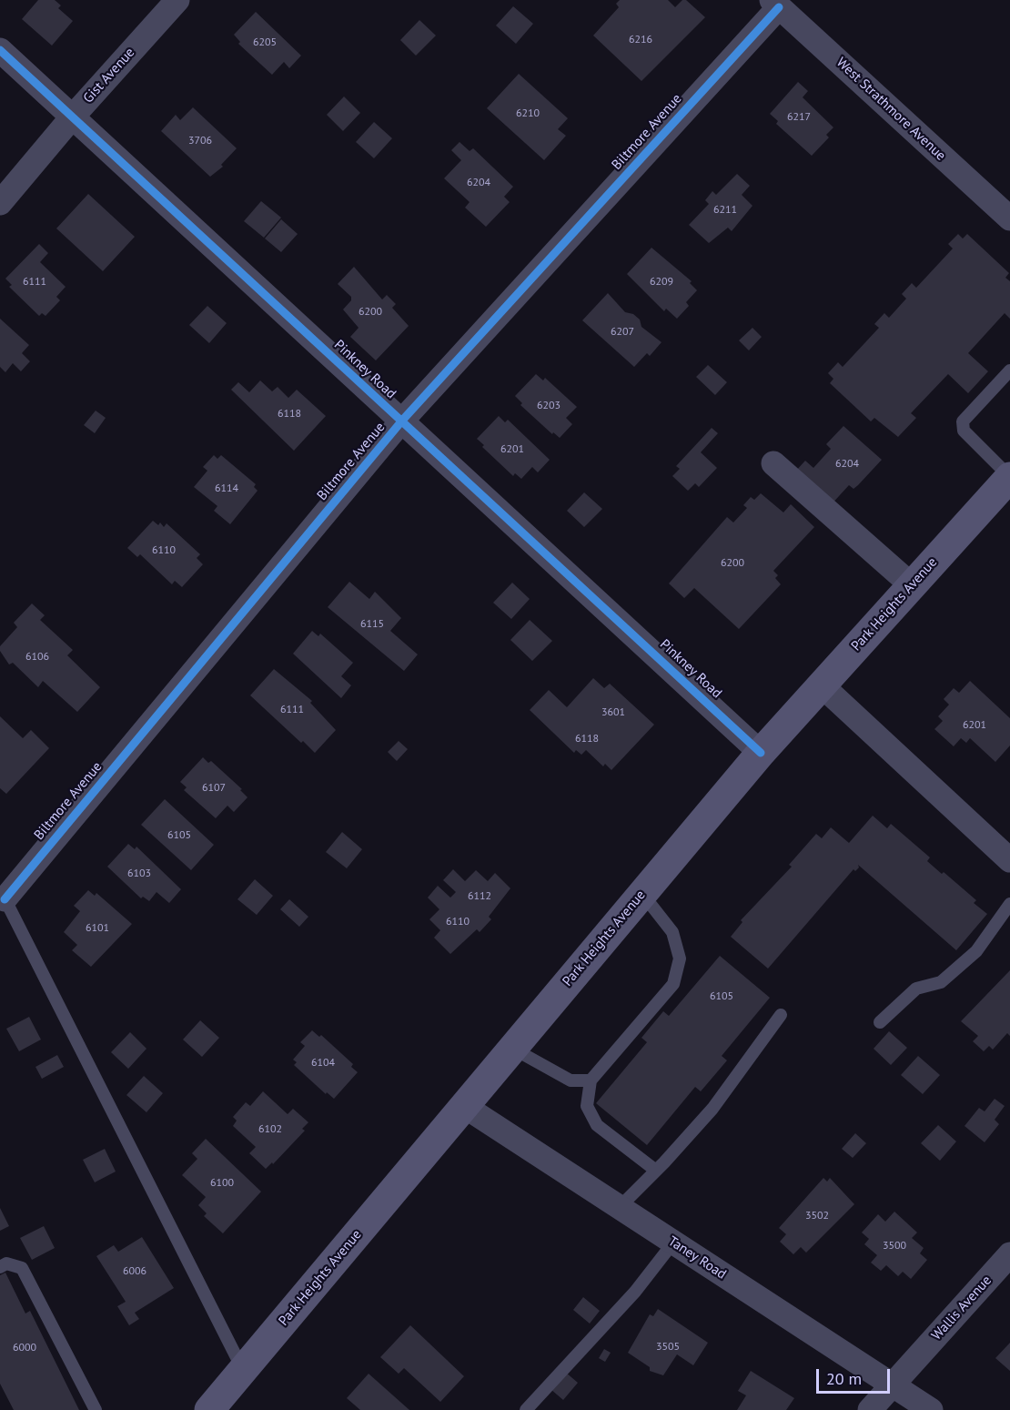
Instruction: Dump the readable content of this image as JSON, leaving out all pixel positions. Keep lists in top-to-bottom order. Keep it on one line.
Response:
{"streets":{"main road":["Park Heights Avenue"],"street":["Gist Avenue","West Strathmore Avenue","Biltmore Avenue","Pinkney Road","Taney Road","Wallis Avenue"]},"crossings":[["Gist Avenue","Pinkney Road"],["West Strathmore Avenue","Biltmore Avenue"],["Biltmore Avenue","Pinkney Road"],["Pinkney Road","Park Heights Avenue"],["Park Heights Avenue","Taney Road"],["Taney Road","Wallis Avenue"]],"house_numbers":["6216","6205","6210","6217","3706","6204","6211","6111","6209","6200","6207","6203","6118","6201","6204","6114","6110","6200","6115","6106","6111","3601","6201","6118","6107","6105","6103","6112","6110","6101","6105","6104","6102","6100","3502","3500","6006","3505","6000"],"scale_bar":"20 m"}
